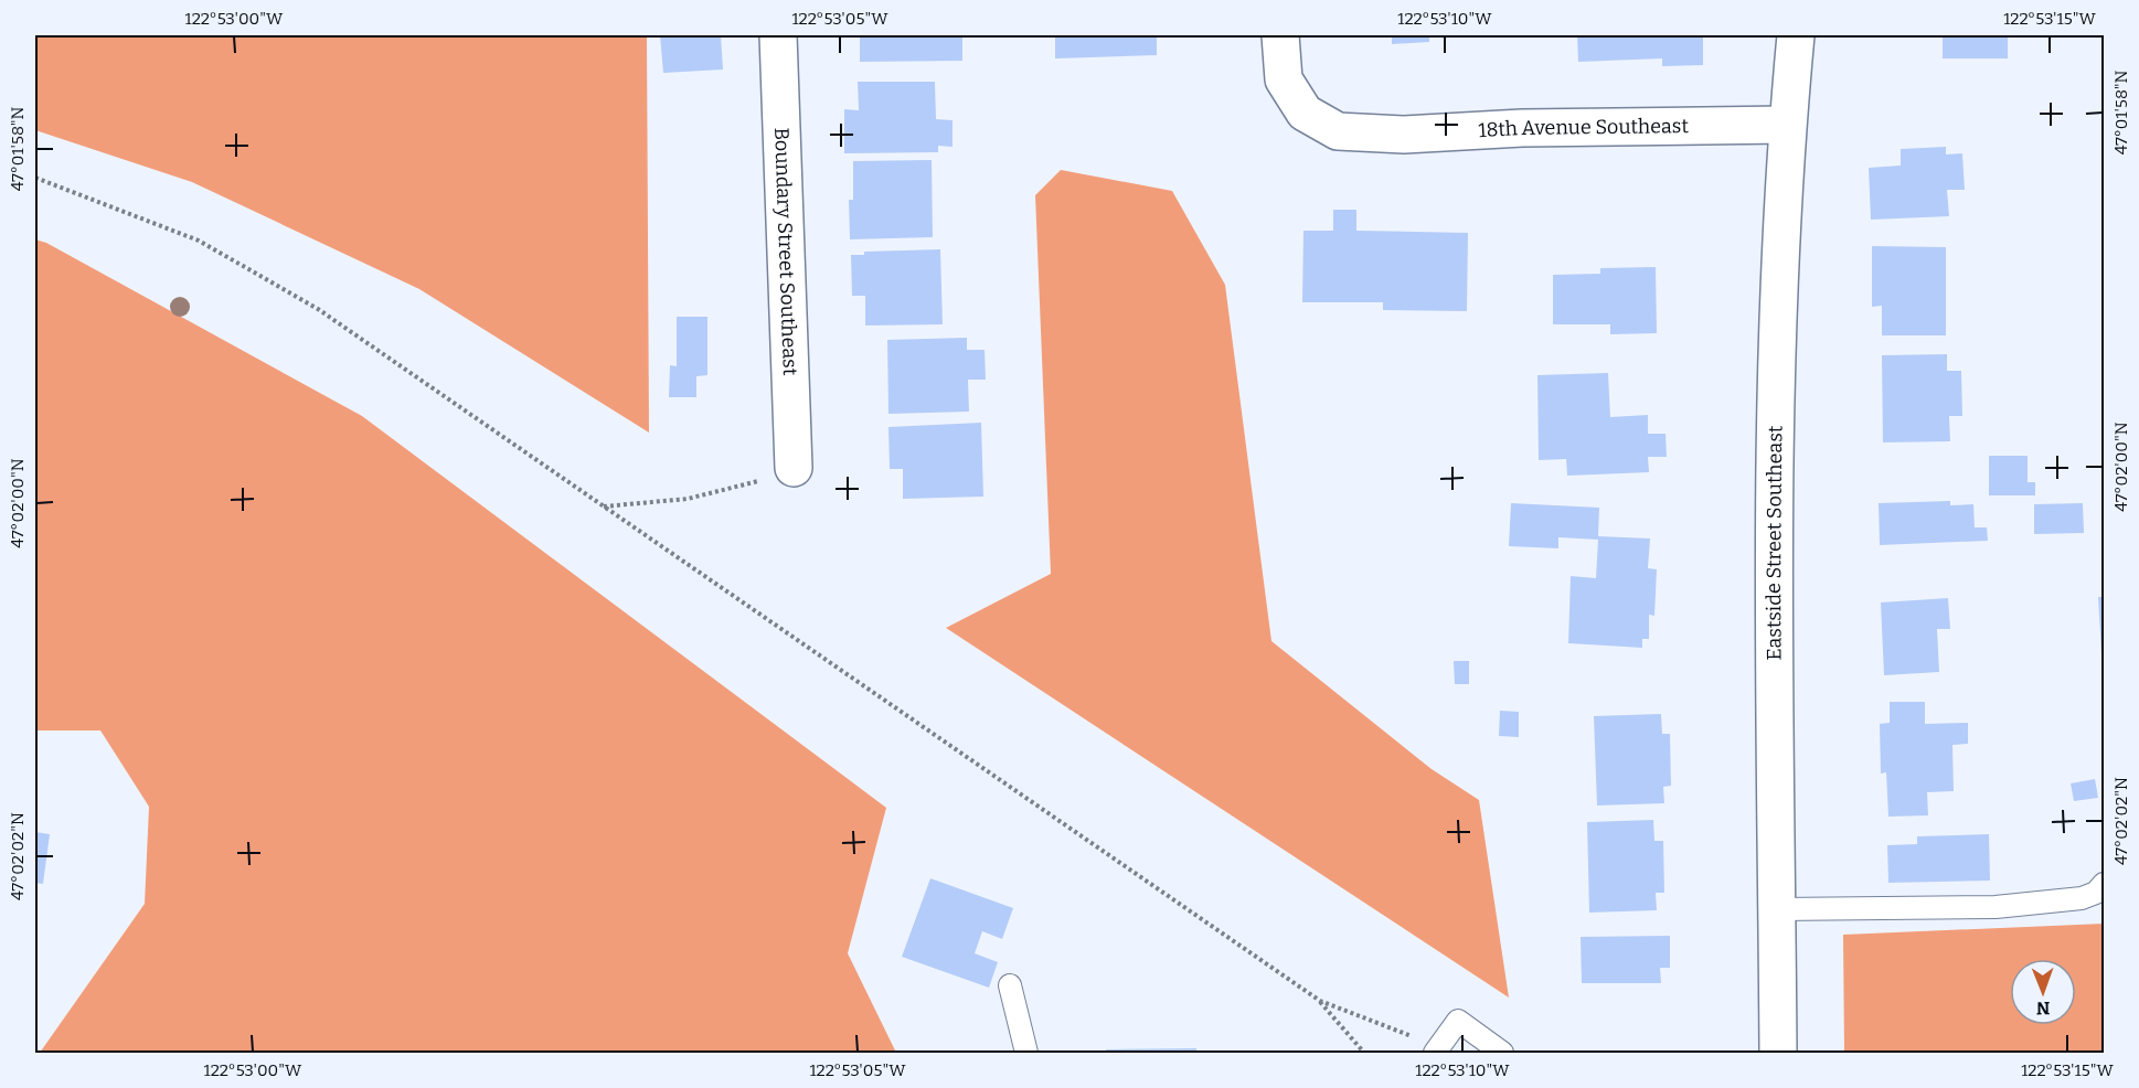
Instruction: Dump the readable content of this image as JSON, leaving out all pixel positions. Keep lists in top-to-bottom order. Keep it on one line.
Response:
{"streets":{"street":["18th Avenue Southeast","Boundary Street Southeast","Eastside Street Southeast"]},"crossings":[["18th Avenue Southeast","Eastside Street Southeast"]],"north":"bottom","coordinates":["122°53'00\"W","122°53'05\"W","122°53'10\"W","122°53'15\"W","47°01'58\"N","47°02'00\"N","47°02'02\"N"]}
